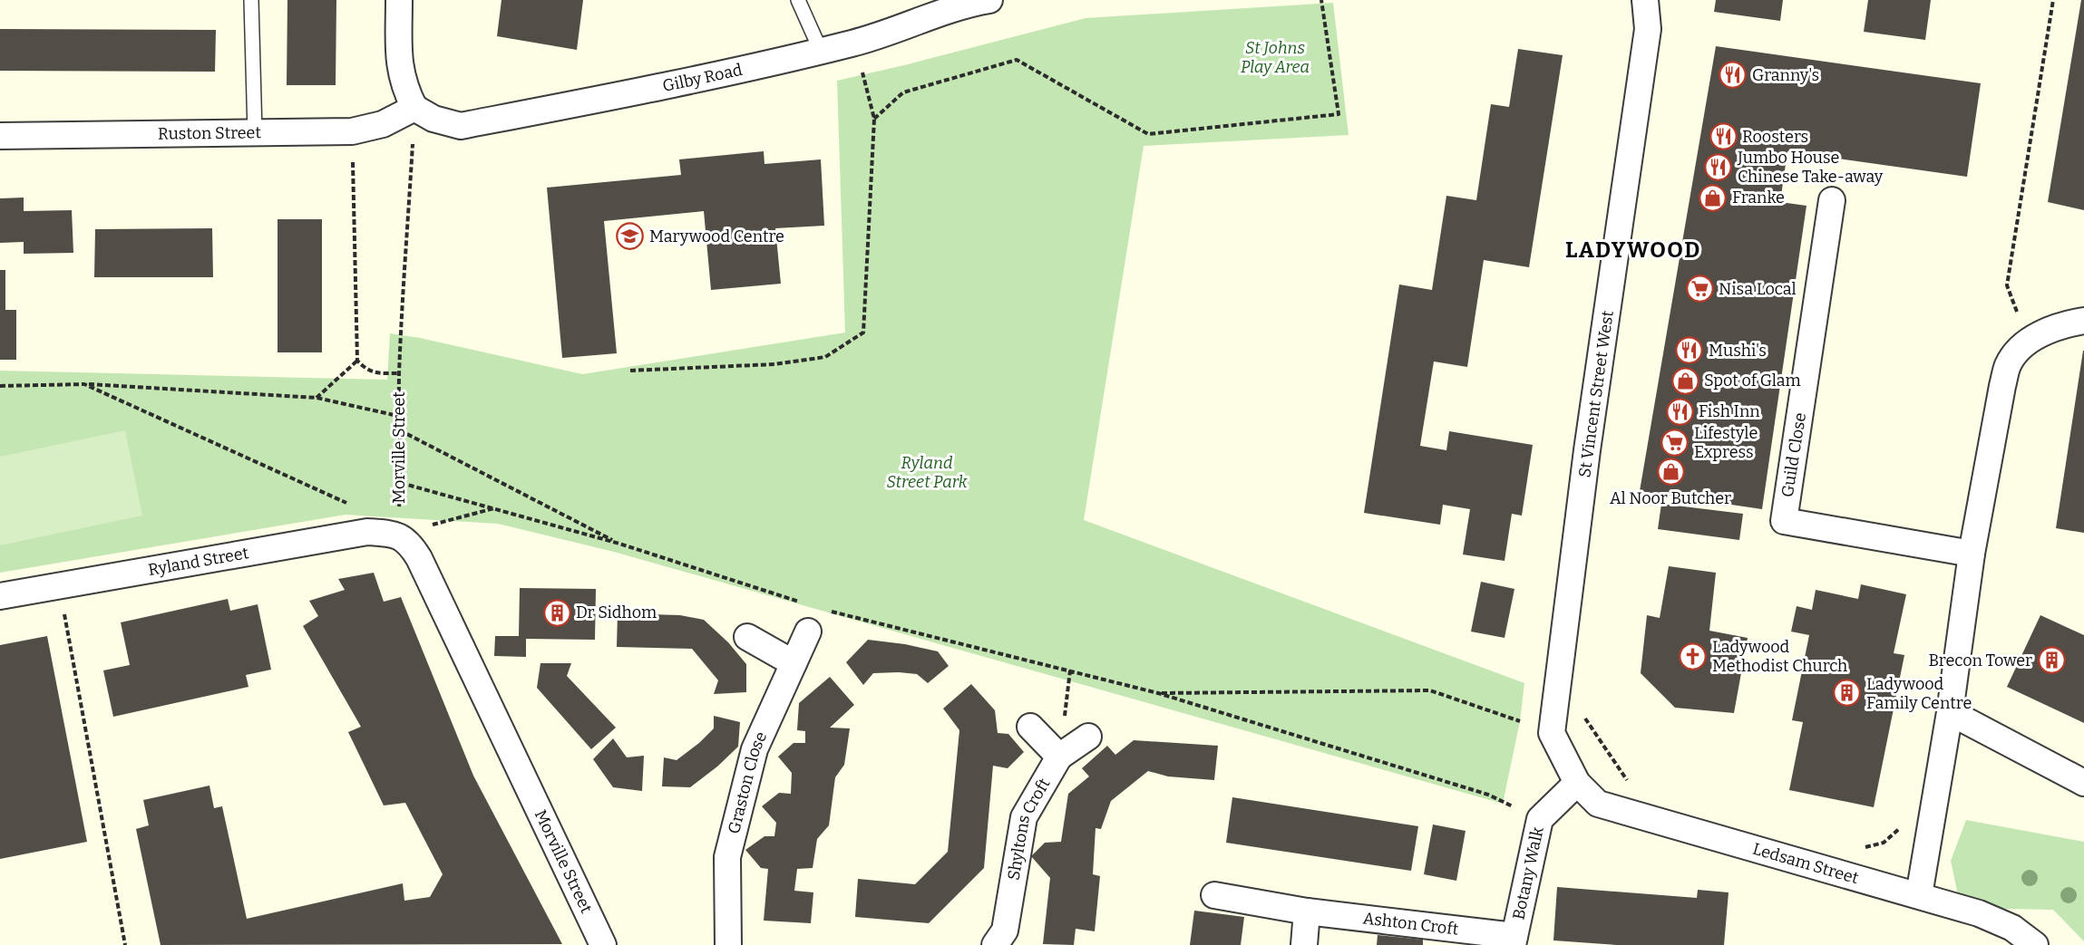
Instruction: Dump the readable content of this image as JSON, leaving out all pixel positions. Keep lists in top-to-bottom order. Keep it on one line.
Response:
{"streets":{"street":["Gilby Road","Ruston Street","St Vincent Street West","Morville Street","Guild Close","Ryland Street","Graston Close","Shyltons Croft","Ledsam Street","Botany Walk","Ashton Croft"]},"crossings":[["Gilby Road","Ruston Street"],["Gilby Road","Morville Street"],["Ruston Street","Morville Street"],["St Vincent Street West","Ledsam Street"],["St Vincent Street West","Botany Walk"],["Morville Street","Ryland Street"],["Ledsam Street","Botany Walk"],["Botany Walk","Ashton Croft"]],"districts":["LADYWOOD"],"parks":["St Johns Play Area","Ryland Street Park"],"places":{"restaurant":["Granny's","Roosters","Jumbo House Chinese Take-away","Mushi's","Fish Inn"],"shop":["Franke","Spot of Glam","Al Noor Butcher"],"school or university":["Marywood Centre"],"supermarket":["Nisa Local","Lifestyle Express"],"building":["Dr Sidhom","Brecon Tower","Ladywood Family Centre"],"church":["Ladywood Methodist Church"]}}
